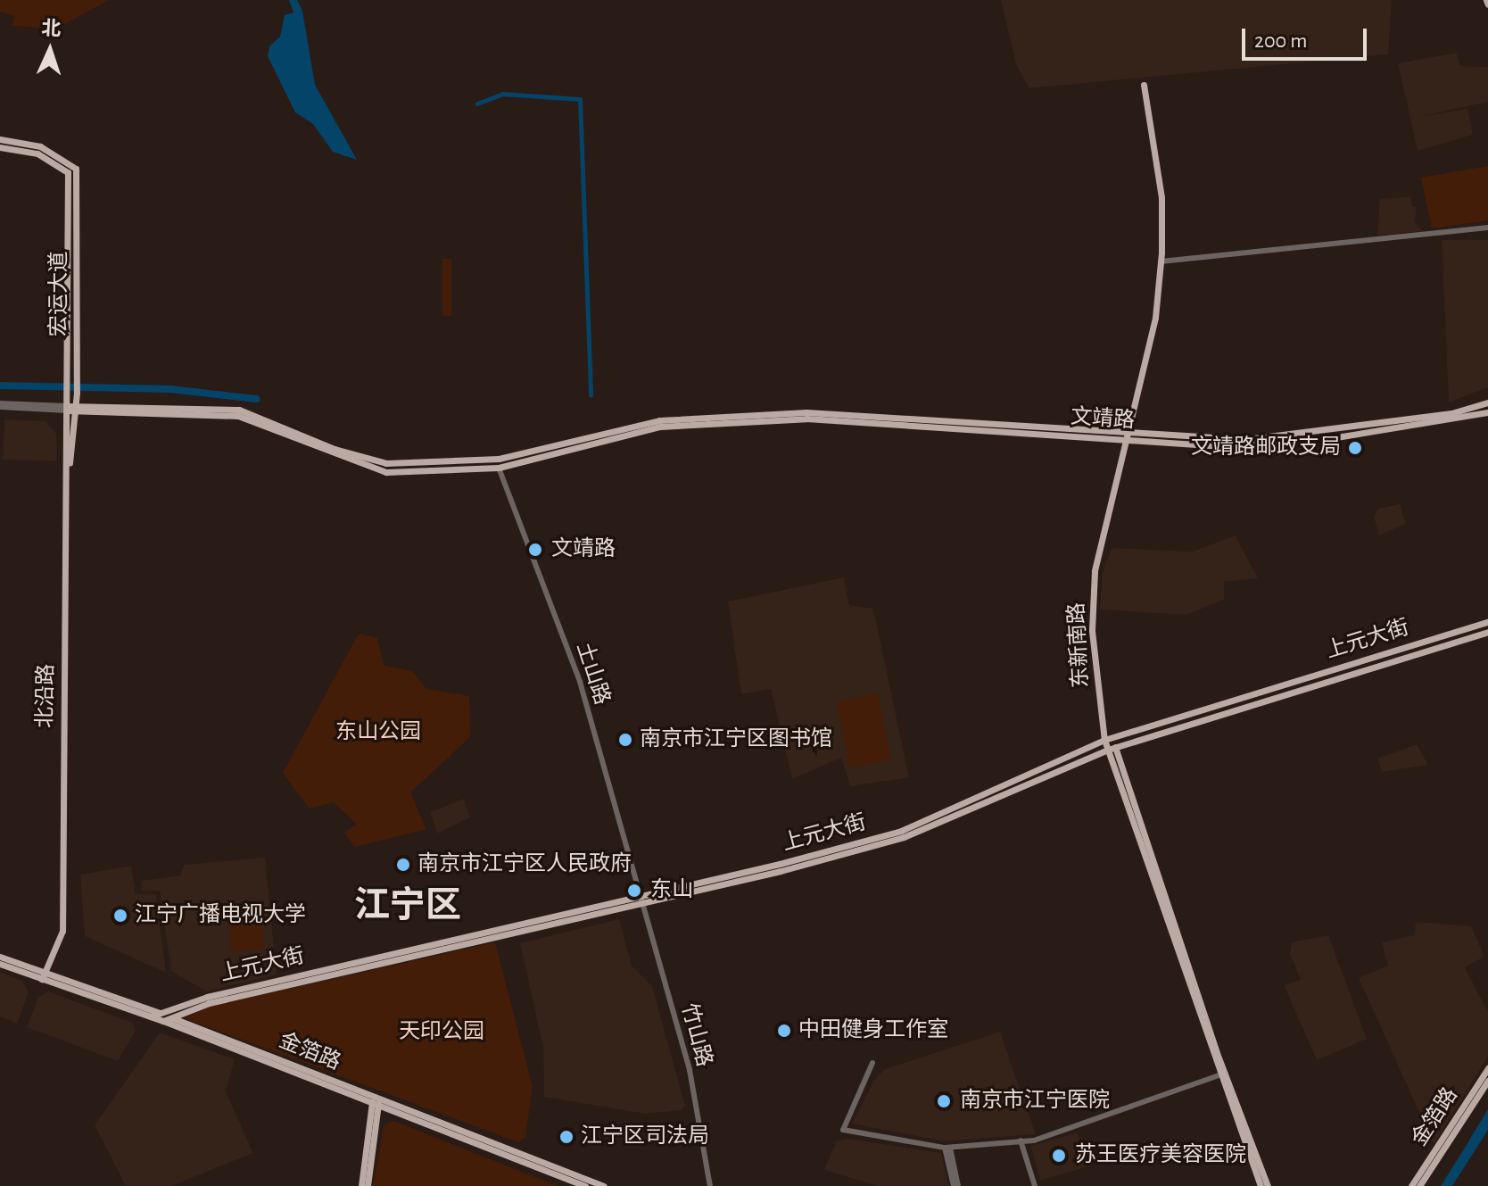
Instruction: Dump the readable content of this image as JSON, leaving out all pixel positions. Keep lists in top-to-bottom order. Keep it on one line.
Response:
{"streets":{"main road":["宏运大道","文靖路","上元大街","东新南路","北沿路","金箔路"],"street":["土山路","竹山路"]},"crossings":[["宏运大道","文靖路"],["宏运大道","北沿路"],["文靖路","东新南路"],["文靖路","土山路"],["文靖路","北沿路"],["上元大街","东新南路"],["上元大街","土山路"],["上元大街","竹山路"],["上元大街","金箔路"],["土山路","竹山路"],["北沿路","金箔路"]],"districts":["江宁区"],"parks":["东山公园","天印公园"],"places":["文靖路邮政支局","文靖路","南京市江宁区图书馆","南京市江宁区人民政府","东山","江宁广播电视大学","中田健身工作室","南京市江宁医院","江宁区司法局","苏王医疗美容医院"],"scale_bar":"200 m","north":"top"}
